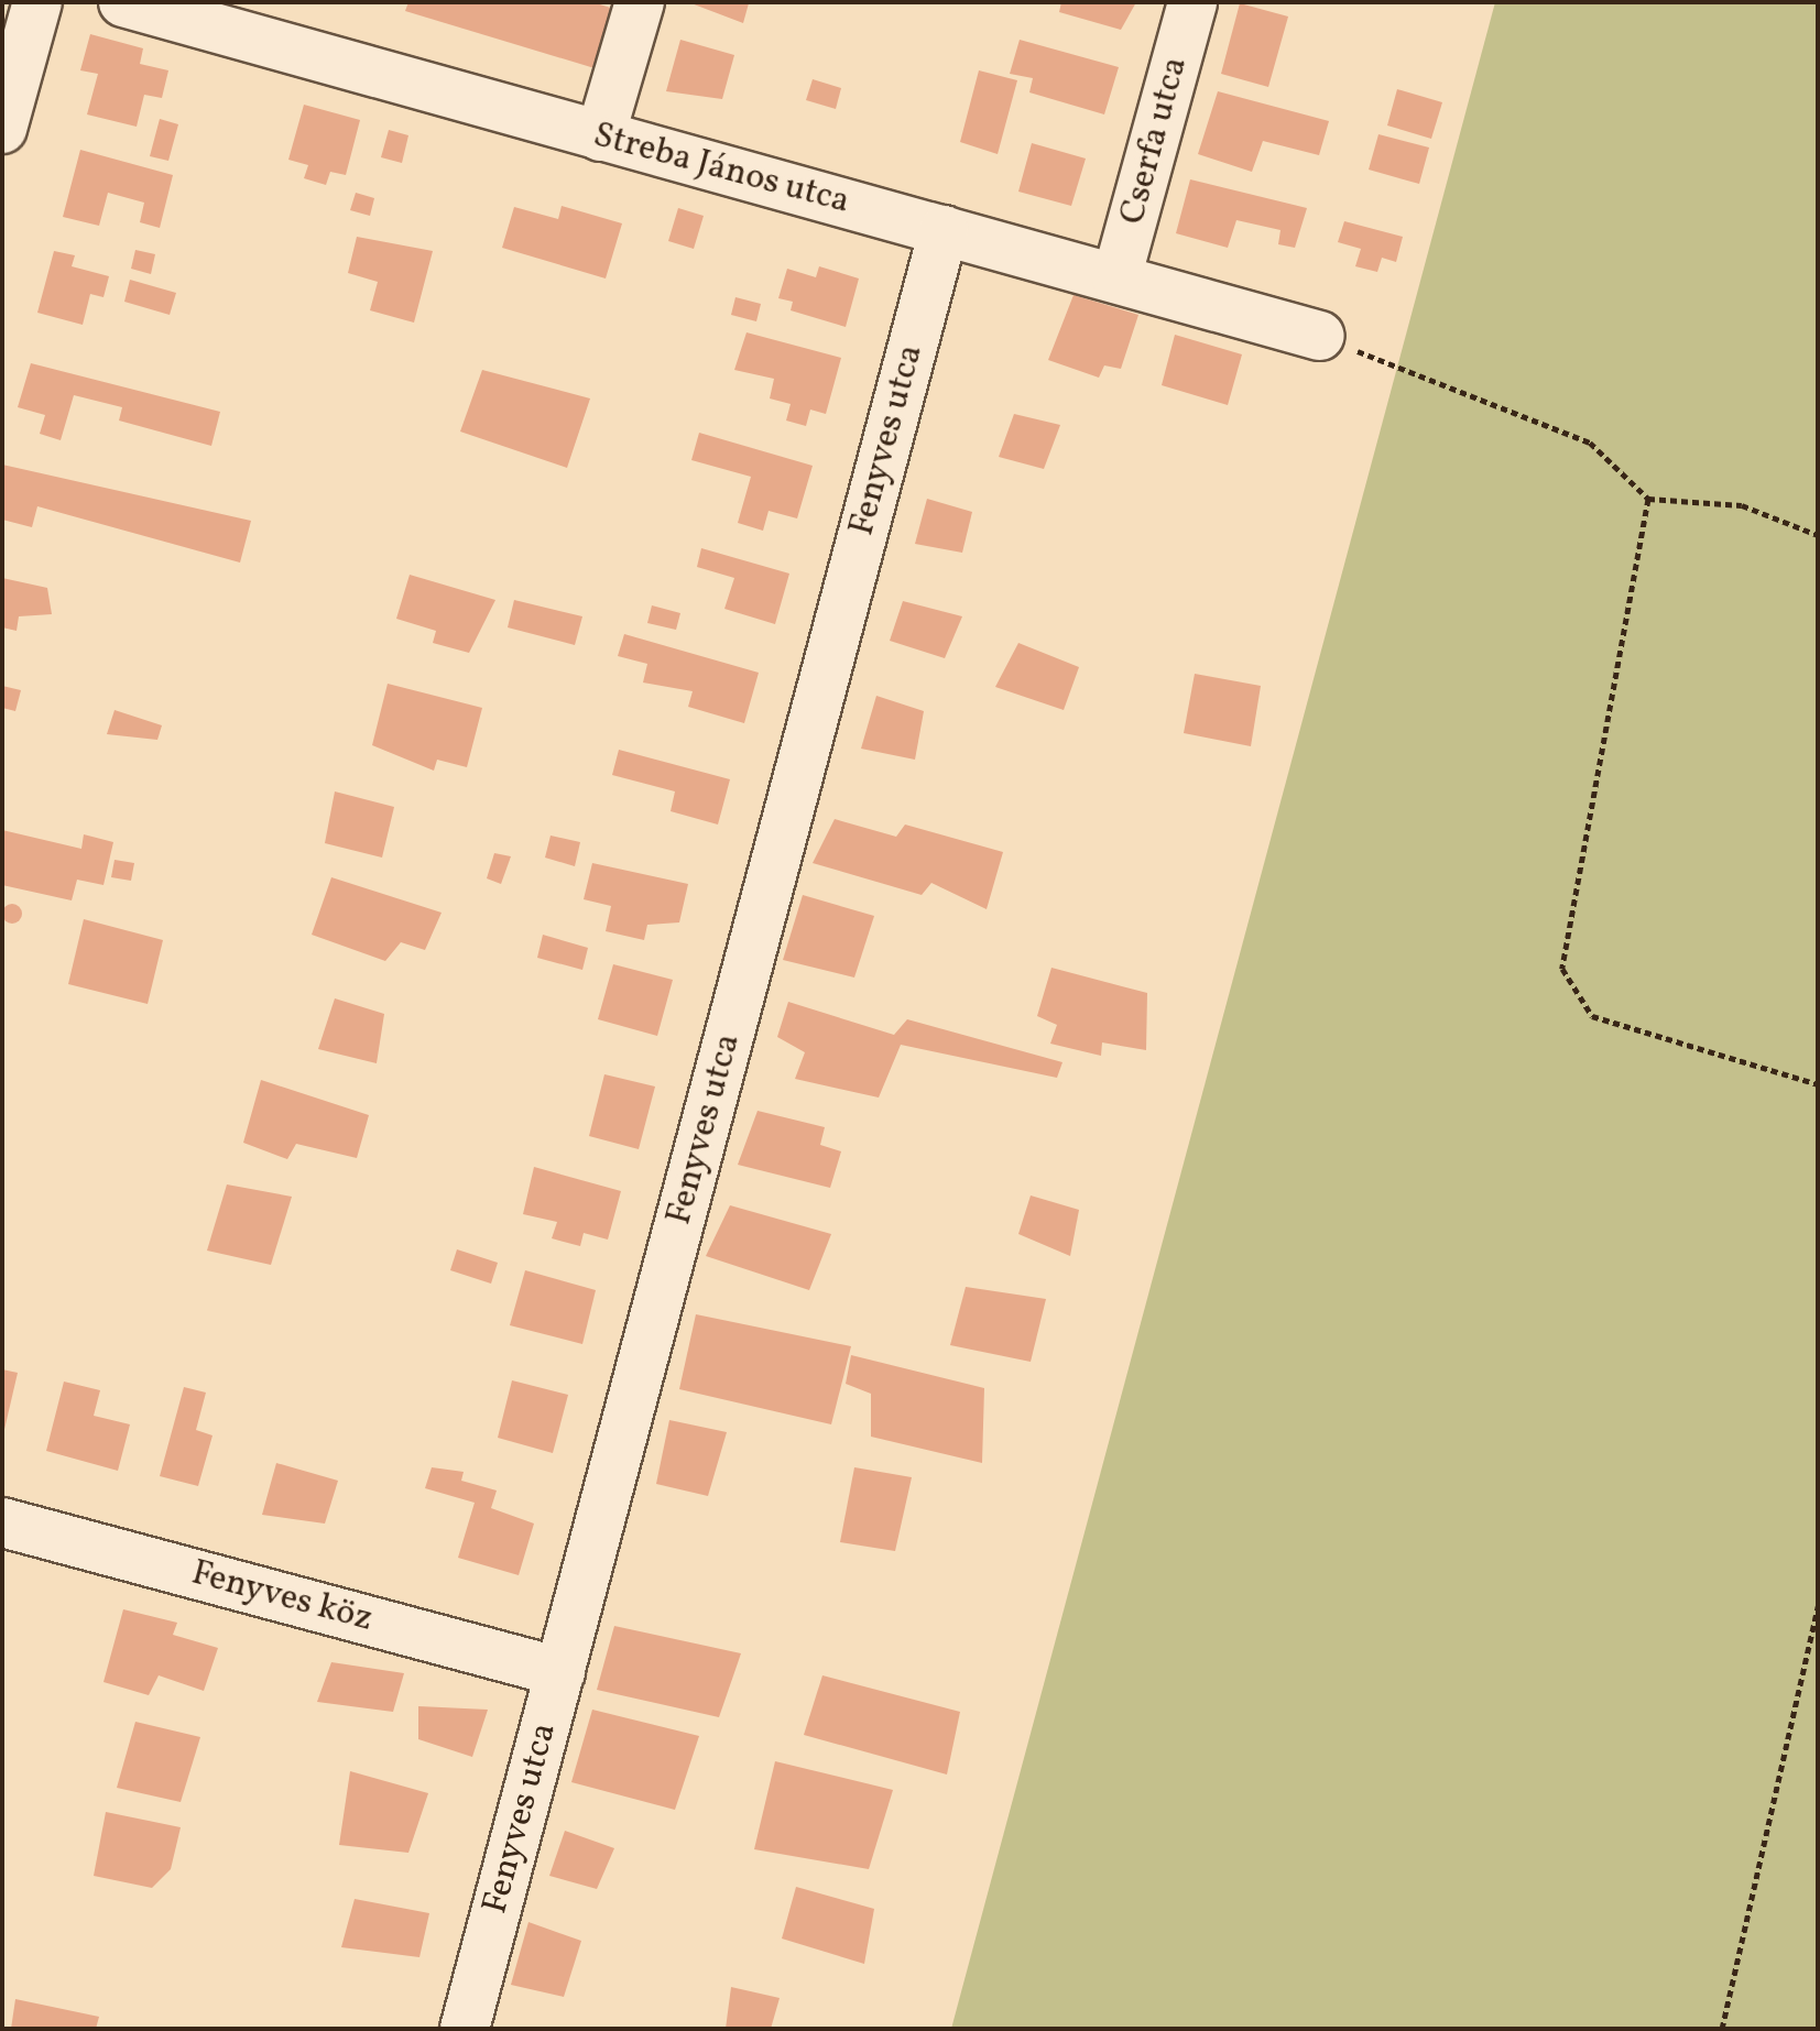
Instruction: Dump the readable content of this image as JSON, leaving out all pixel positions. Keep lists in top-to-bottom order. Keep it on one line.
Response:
{"streets":{"street":["Cserfa utca","Streba János utca","Fenyves utca","Fenyves köz"]},"crossings":[["Cserfa utca","Streba János utca"],["Streba János utca","Fenyves utca"],["Fenyves utca","Fenyves köz"]]}
